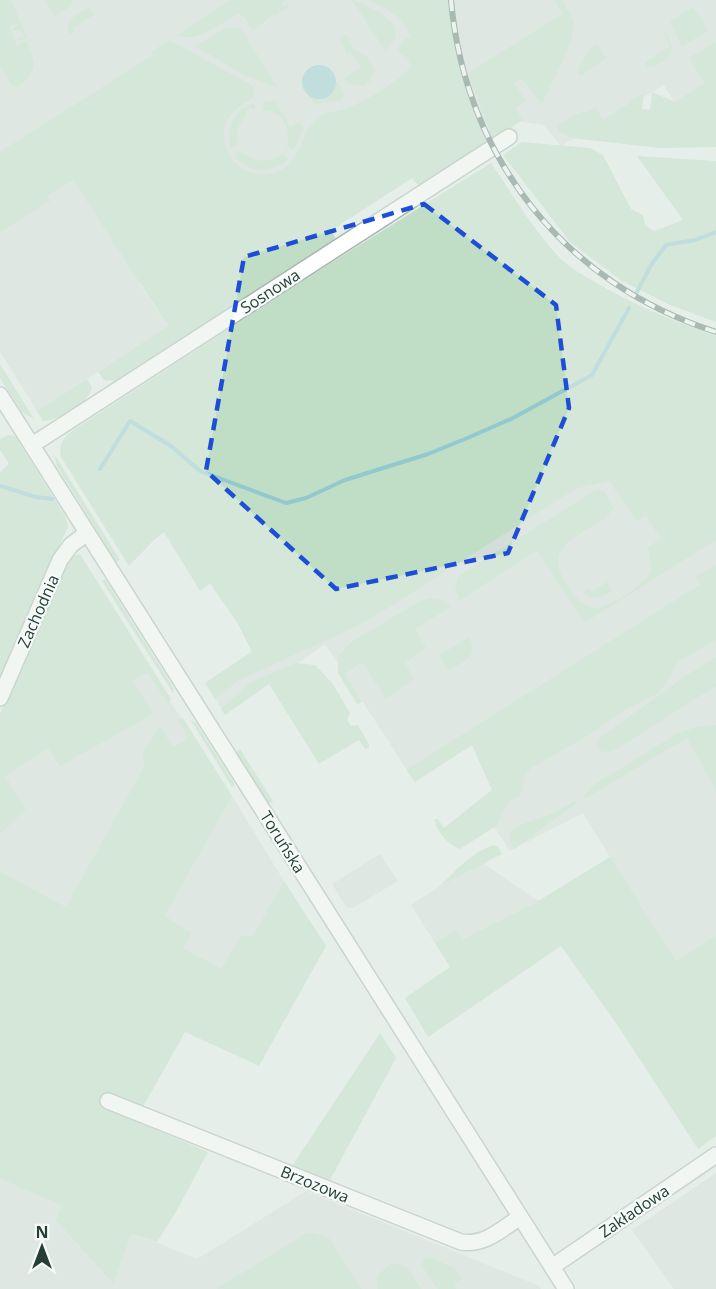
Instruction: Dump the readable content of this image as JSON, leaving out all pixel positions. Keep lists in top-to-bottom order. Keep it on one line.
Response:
{"streets":{"street":["Sosnowa","Zachodnia","Toruńska","Brzozowa","Zakładowa"]},"crossings":[["Sosnowa","Toruńska"],["Zachodnia","Toruńska"],["Toruńska","Brzozowa"],["Toruńska","Zakładowa"]],"north":"top"}
